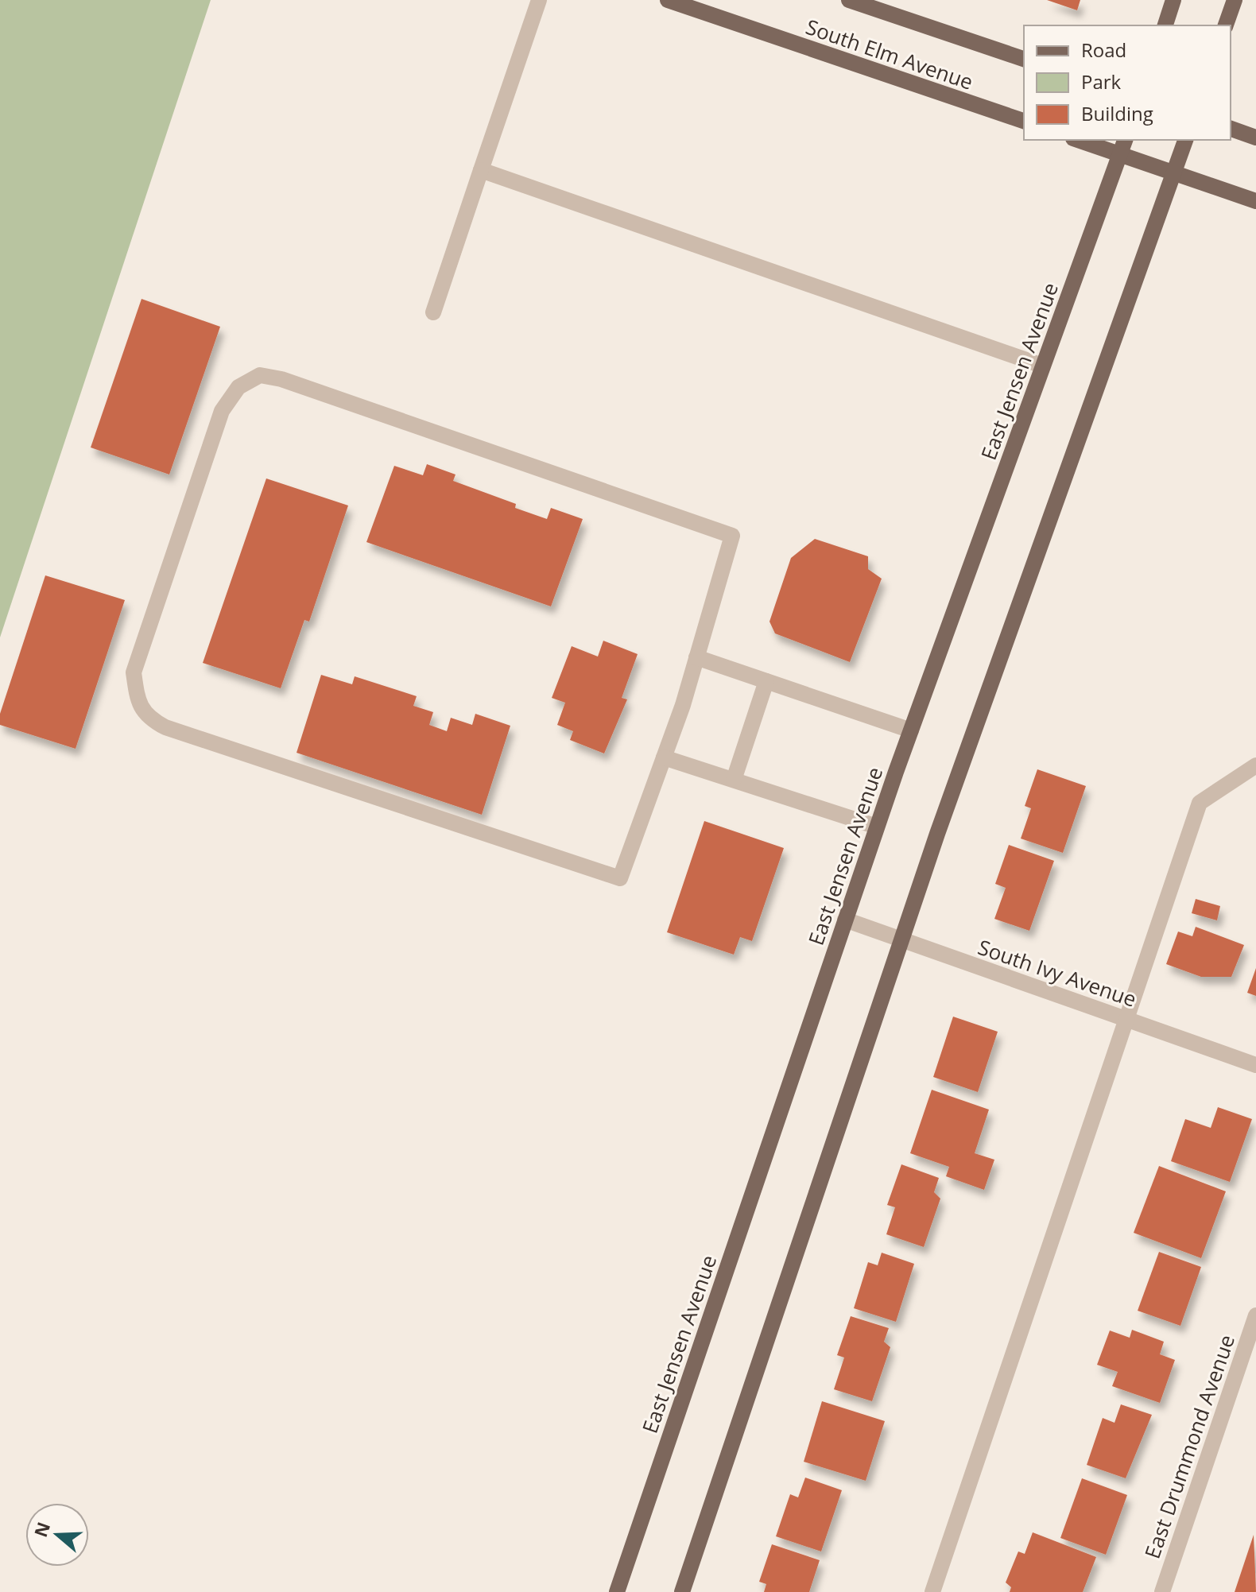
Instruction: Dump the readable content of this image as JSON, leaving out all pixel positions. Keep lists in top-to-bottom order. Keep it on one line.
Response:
{"streets":{"main road":["South Elm Avenue","East Jensen Avenue"],"street":["South Ivy Avenue","East Drummond Avenue"]},"crossings":[["East Jensen Avenue","South Ivy Avenue"]],"legend":["Road","Park","Building"],"north":"left"}
